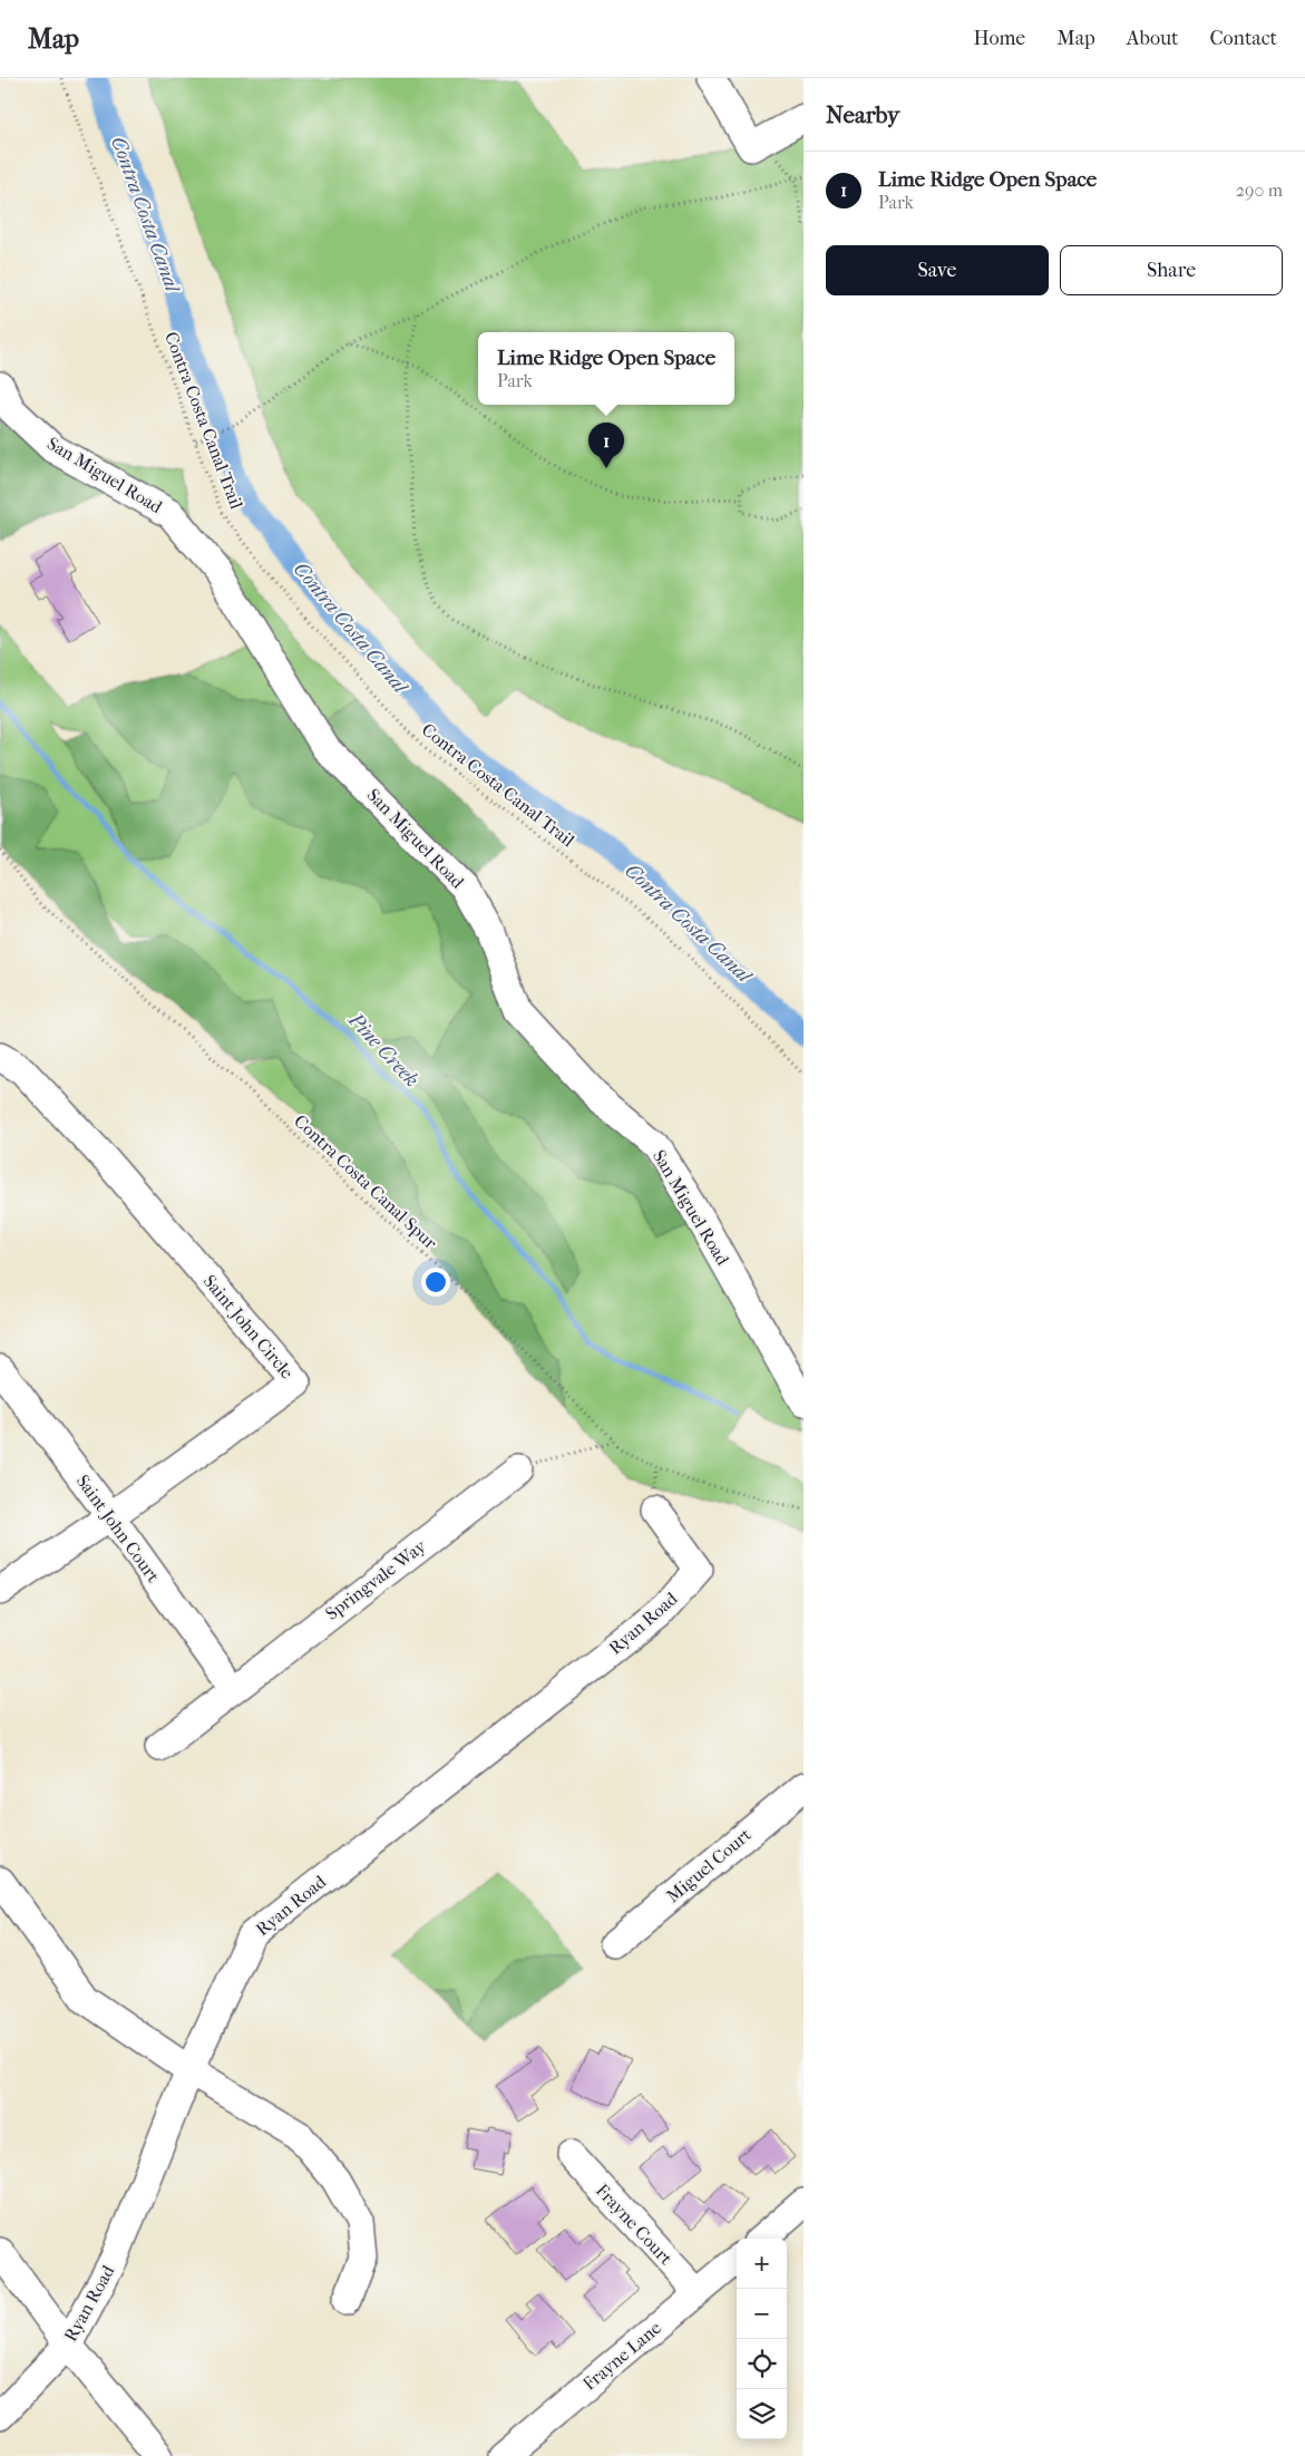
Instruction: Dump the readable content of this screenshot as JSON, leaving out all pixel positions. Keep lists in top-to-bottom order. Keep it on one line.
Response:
{"streets":{"street":["San Miguel Road","Saint John Circle","Saint John Court","Springvale Way","Ryan Road","Miguel Court","Frayne Court","Frayne Lane"],"path":["Contra Costa Canal Trail","Contra Costa Canal Spur"]},"crossings":[["Saint John Circle","Saint John Court"],["Saint John Court","Springvale Way"],["Frayne Court","Frayne Lane"]],"water":["Contra Costa Canal","Pine Creek"],"page":{"header":"Map","nav":["Home","Map","About","Contact"],"heading":"Nearby","list":[{"mark":"1","name":"Lime Ridge Open Space","note":"Park","value":"290 m"}],"buttons":["Save","Share"],"popup":["Lime Ridge Open Space","Park"],"pins":"1","map_buttons":["+","−"]}}
